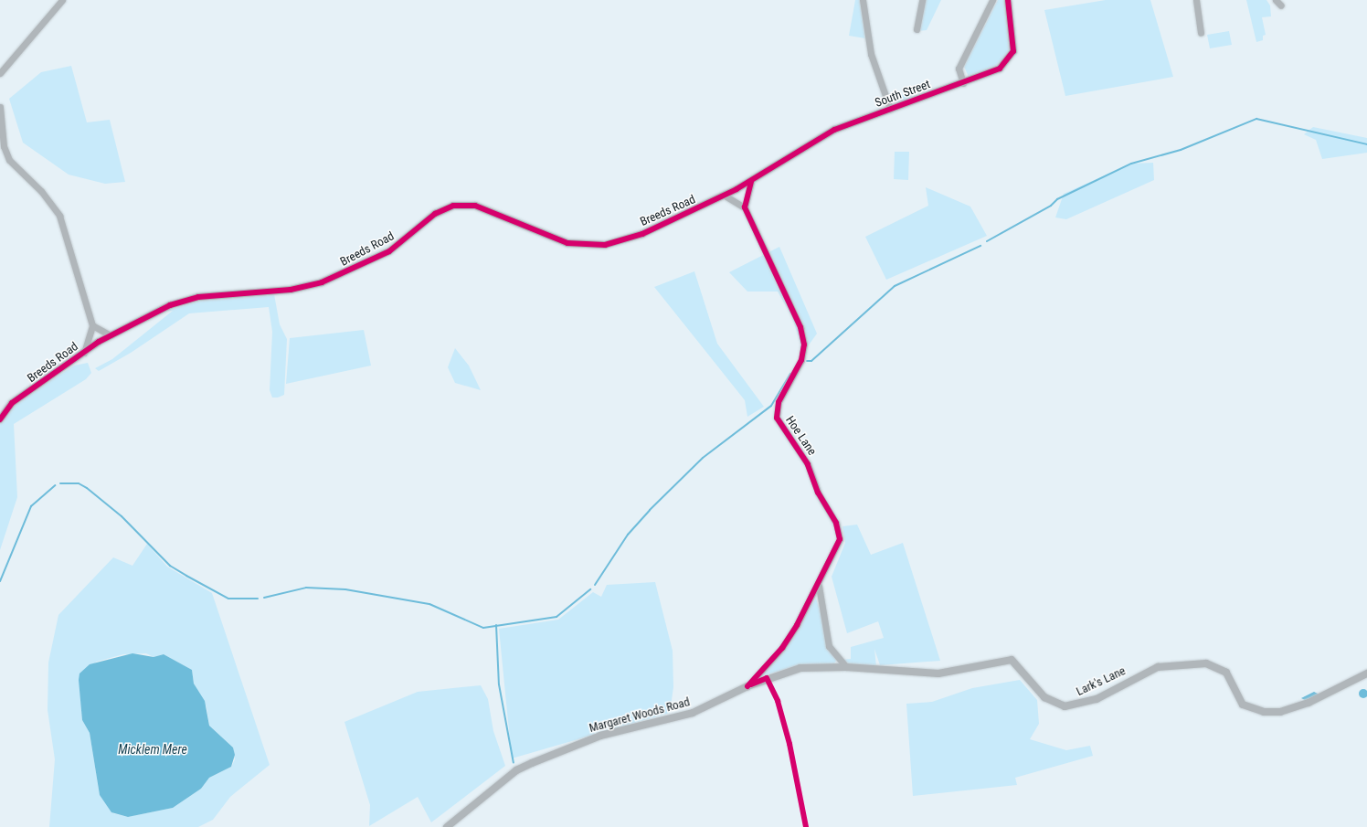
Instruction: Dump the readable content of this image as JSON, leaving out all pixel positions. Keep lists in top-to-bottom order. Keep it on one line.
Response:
{"streets":{"street":["South Street","Breeds Road","Hoe Lane","Lark's Lane","Margaret Woods Road"]},"crossings":[["South Street","Breeds Road"],["Hoe Lane","Lark's Lane"],["Hoe Lane","Margaret Woods Road"],["Lark's Lane","Margaret Woods Road"]],"water":["Micklem Mere"]}
